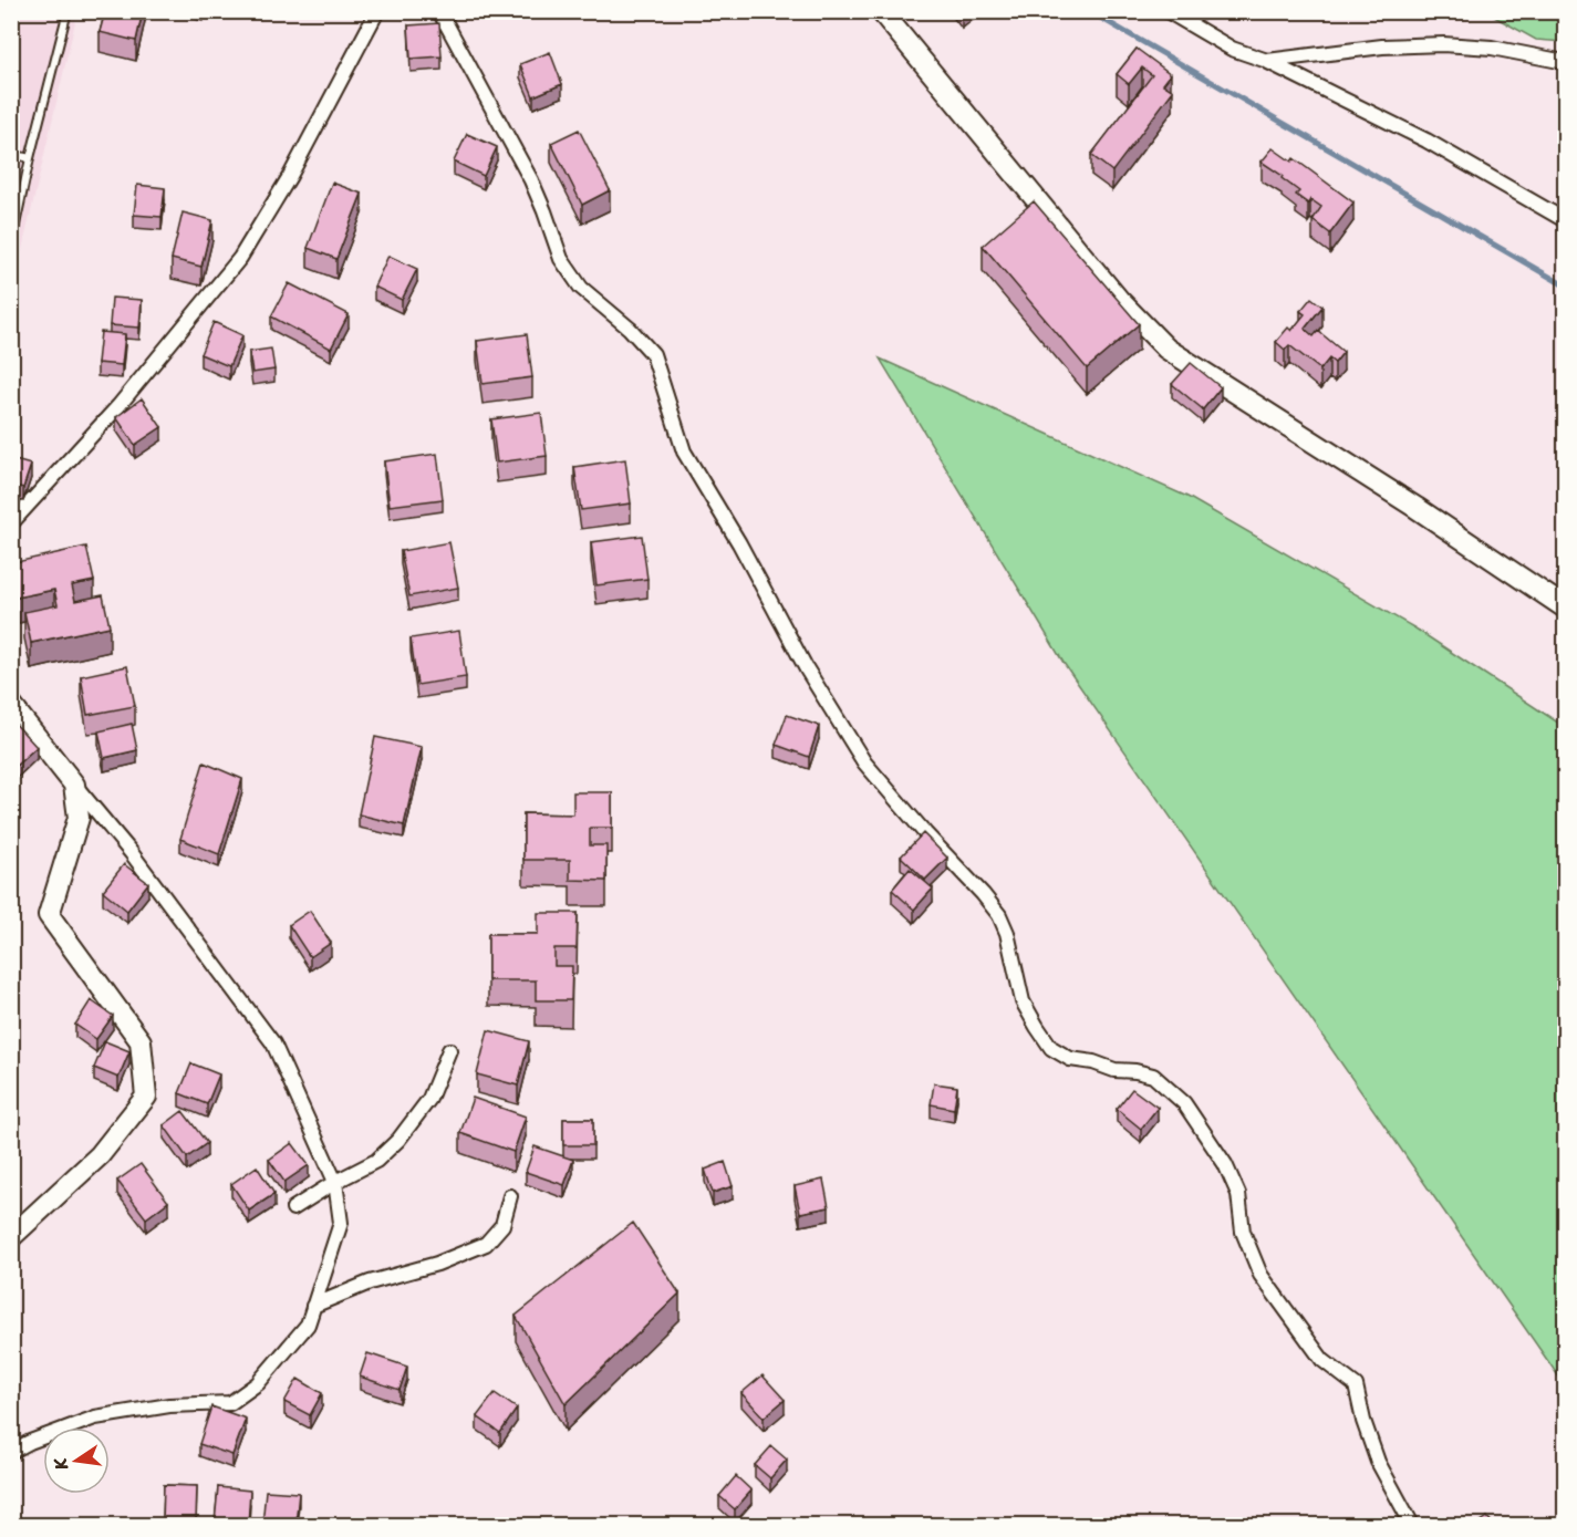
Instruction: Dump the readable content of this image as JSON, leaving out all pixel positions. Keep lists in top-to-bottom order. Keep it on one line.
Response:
{"north":"left"}
